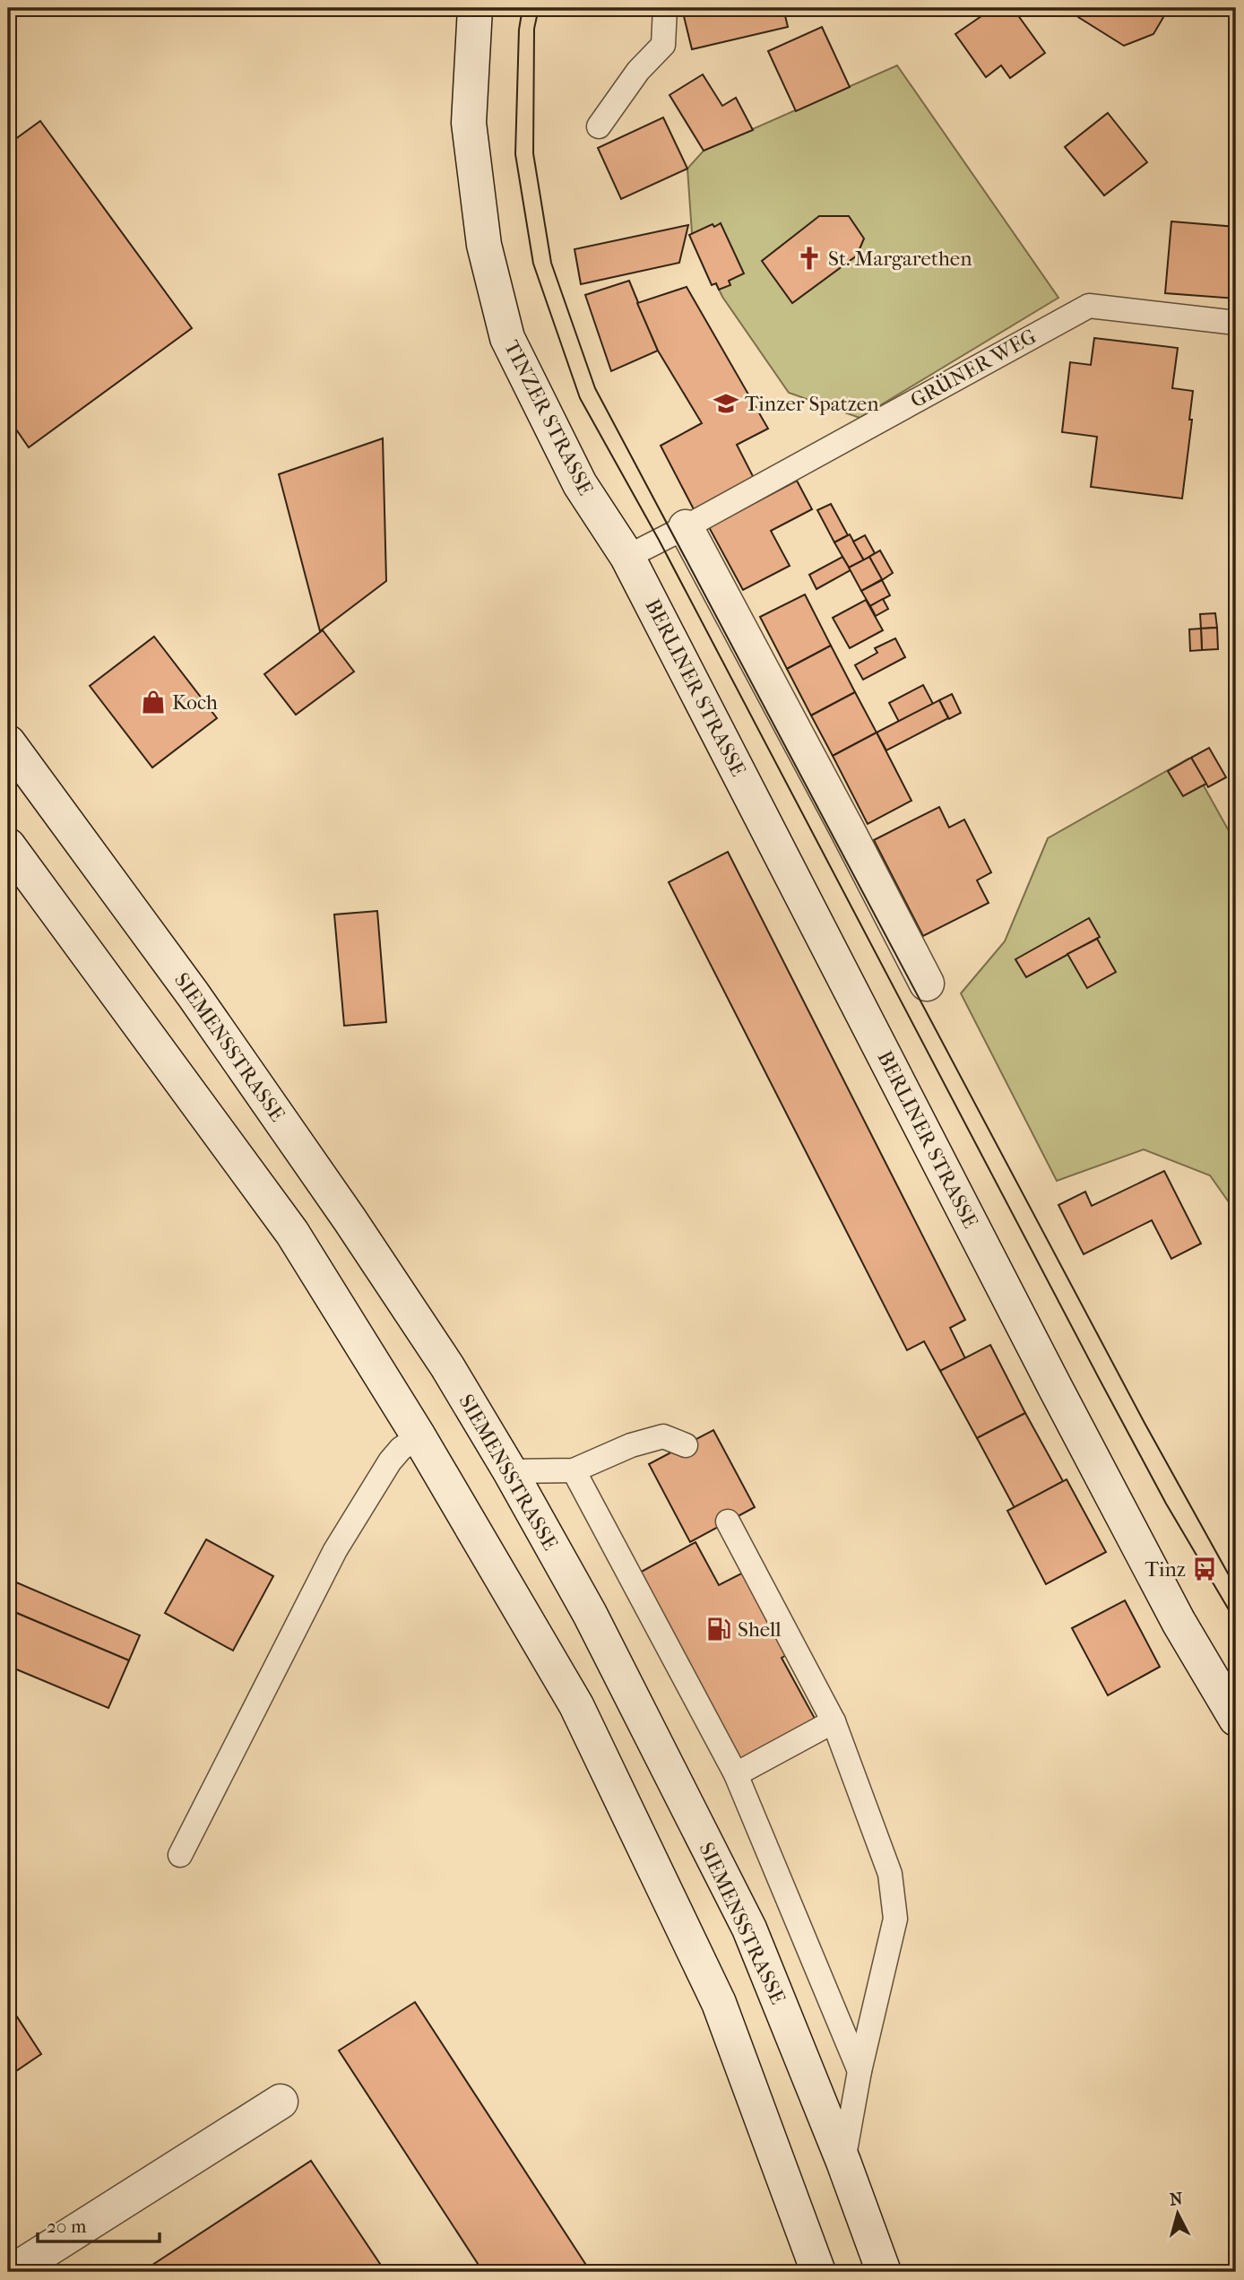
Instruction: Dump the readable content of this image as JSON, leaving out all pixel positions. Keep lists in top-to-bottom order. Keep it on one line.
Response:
{"streets":{"main road":["TINZER STRASSE","BERLINER STRASSE","SIEMENSSTRASSE"],"lane":["GRÜNER WEG"]},"crossings":[["GRÜNER WEG","TINZER STRASSE"],["GRÜNER WEG","BERLINER STRASSE"],["TINZER STRASSE","BERLINER STRASSE"]],"places":{"church":["St. Margarethen"],"school or university":["Tinzer Spatzen"],"shop":["Koch"],"bus stop":["Tinz"],"fuel station":["Shell"]},"scale_bar":"20 m","north":"top"}
